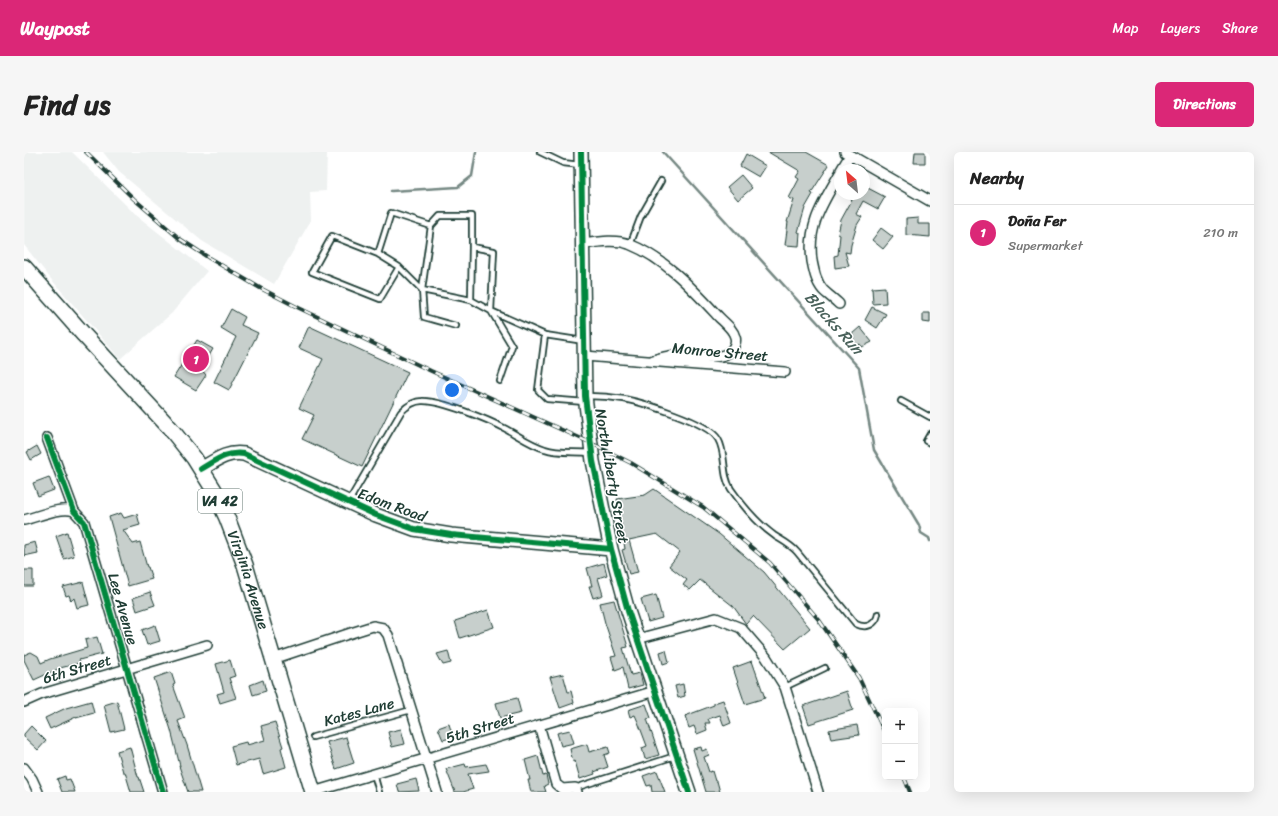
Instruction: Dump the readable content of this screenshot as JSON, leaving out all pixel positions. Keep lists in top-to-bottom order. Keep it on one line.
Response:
{"streets":{"main road":["VA 42","Virginia Avenue"],"street":["Monroe Street","North Liberty Street","Edom Road","Lee Avenue","6th Street","5th Street"],"lane":["Kates Lane"]},"crossings":[["Monroe Street","North Liberty Street"],["North Liberty Street","Edom Road"],["North Liberty Street","5th Street"],["Edom Road","Virginia Avenue"],["Virginia Avenue","5th Street"],["Lee Avenue","6th Street"]],"water":["Blacks Run"],"north":"top left","page":{"header":"Waypost","nav":["Map","Layers","Share"],"title":"Find us","buttons":"Directions","heading":"Nearby","list":[{"mark":"1","name":"Doña Fer","note":"Supermarket","value":"210 m"}],"pins":"1","map_buttons":["+","−"]}}
